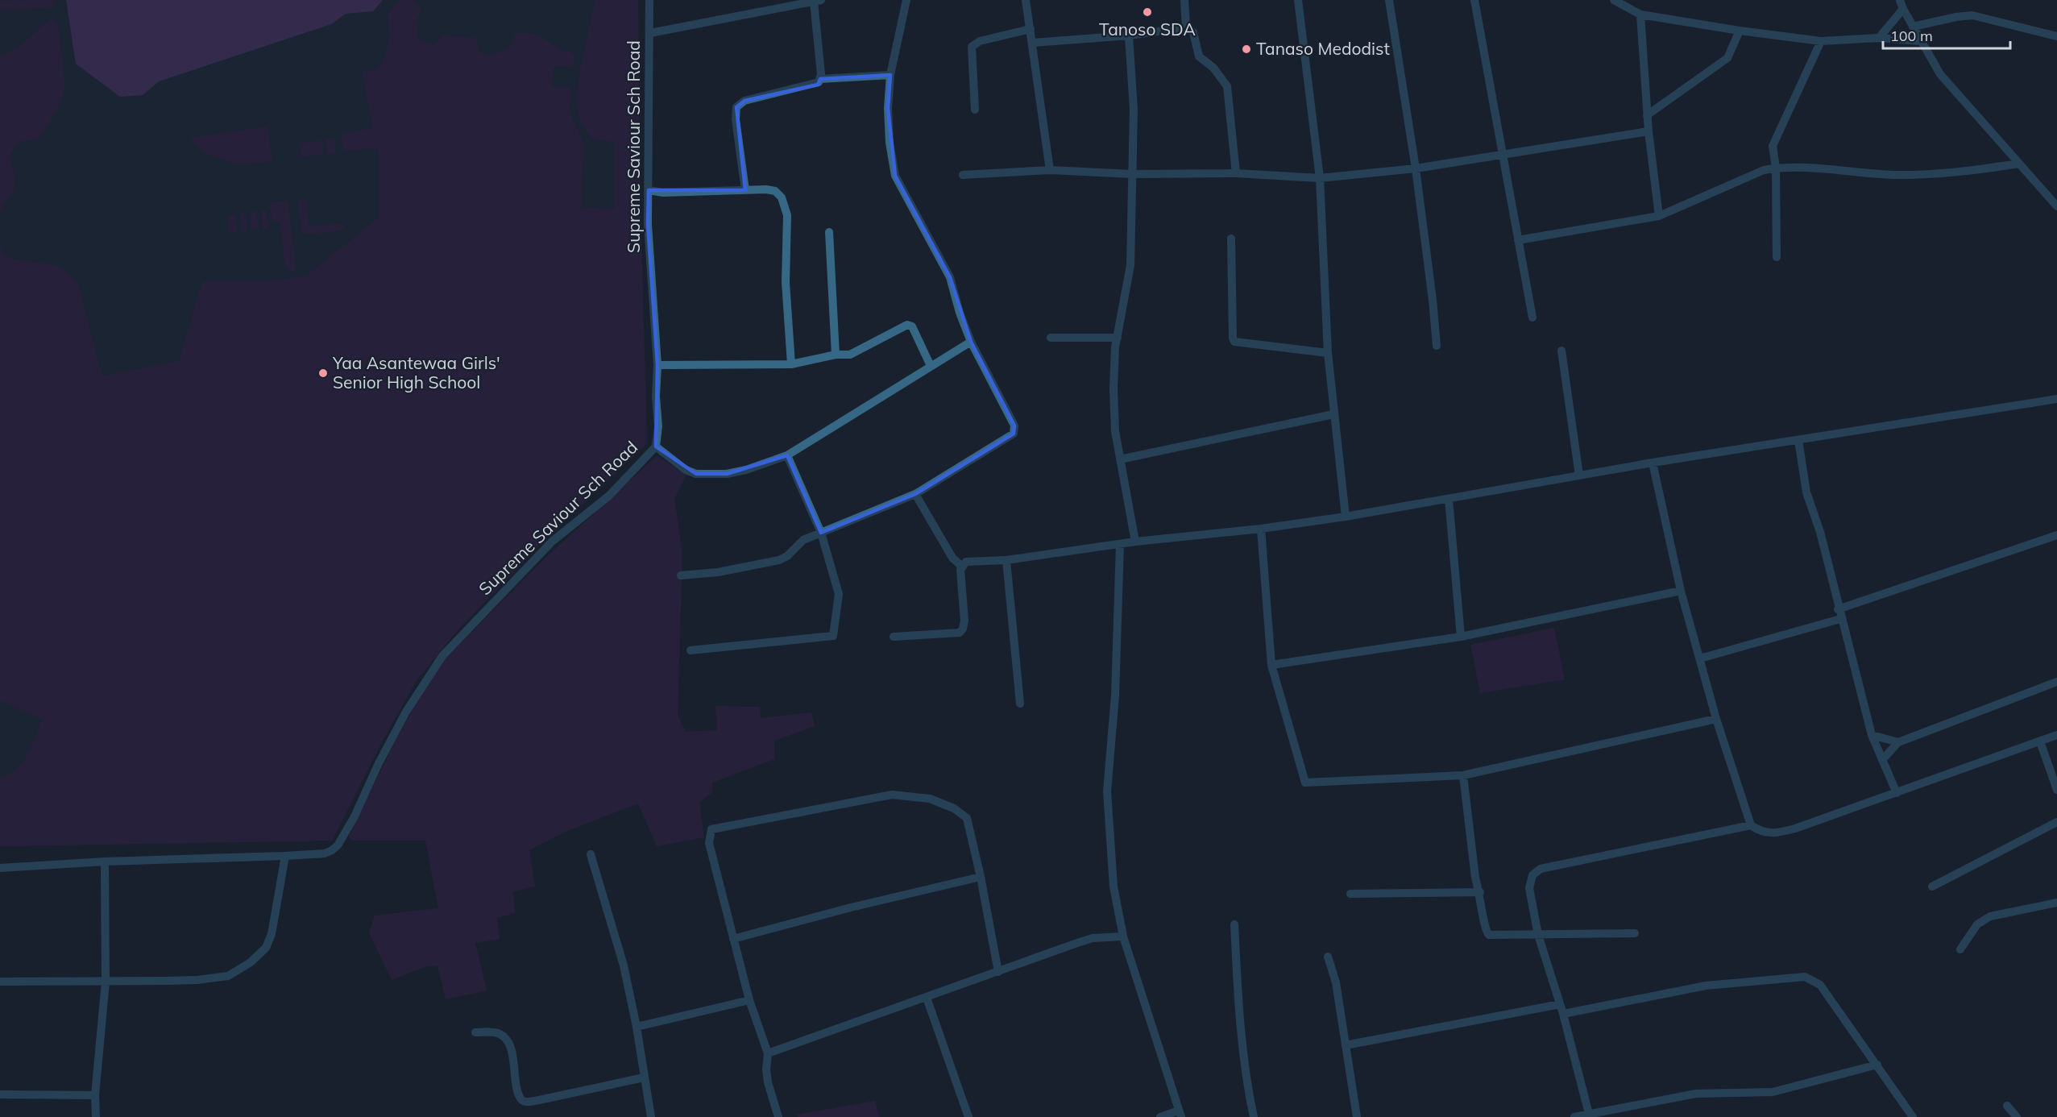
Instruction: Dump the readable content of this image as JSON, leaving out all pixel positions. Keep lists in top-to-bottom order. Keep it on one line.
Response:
{"streets":{"street":["Supreme Saviour Sch Road"]},"places":["Tanoso SDA","Tanaso Medodist","Yaa Asantewaa Girls' Senior High School"],"scale_bar":"100 m"}
